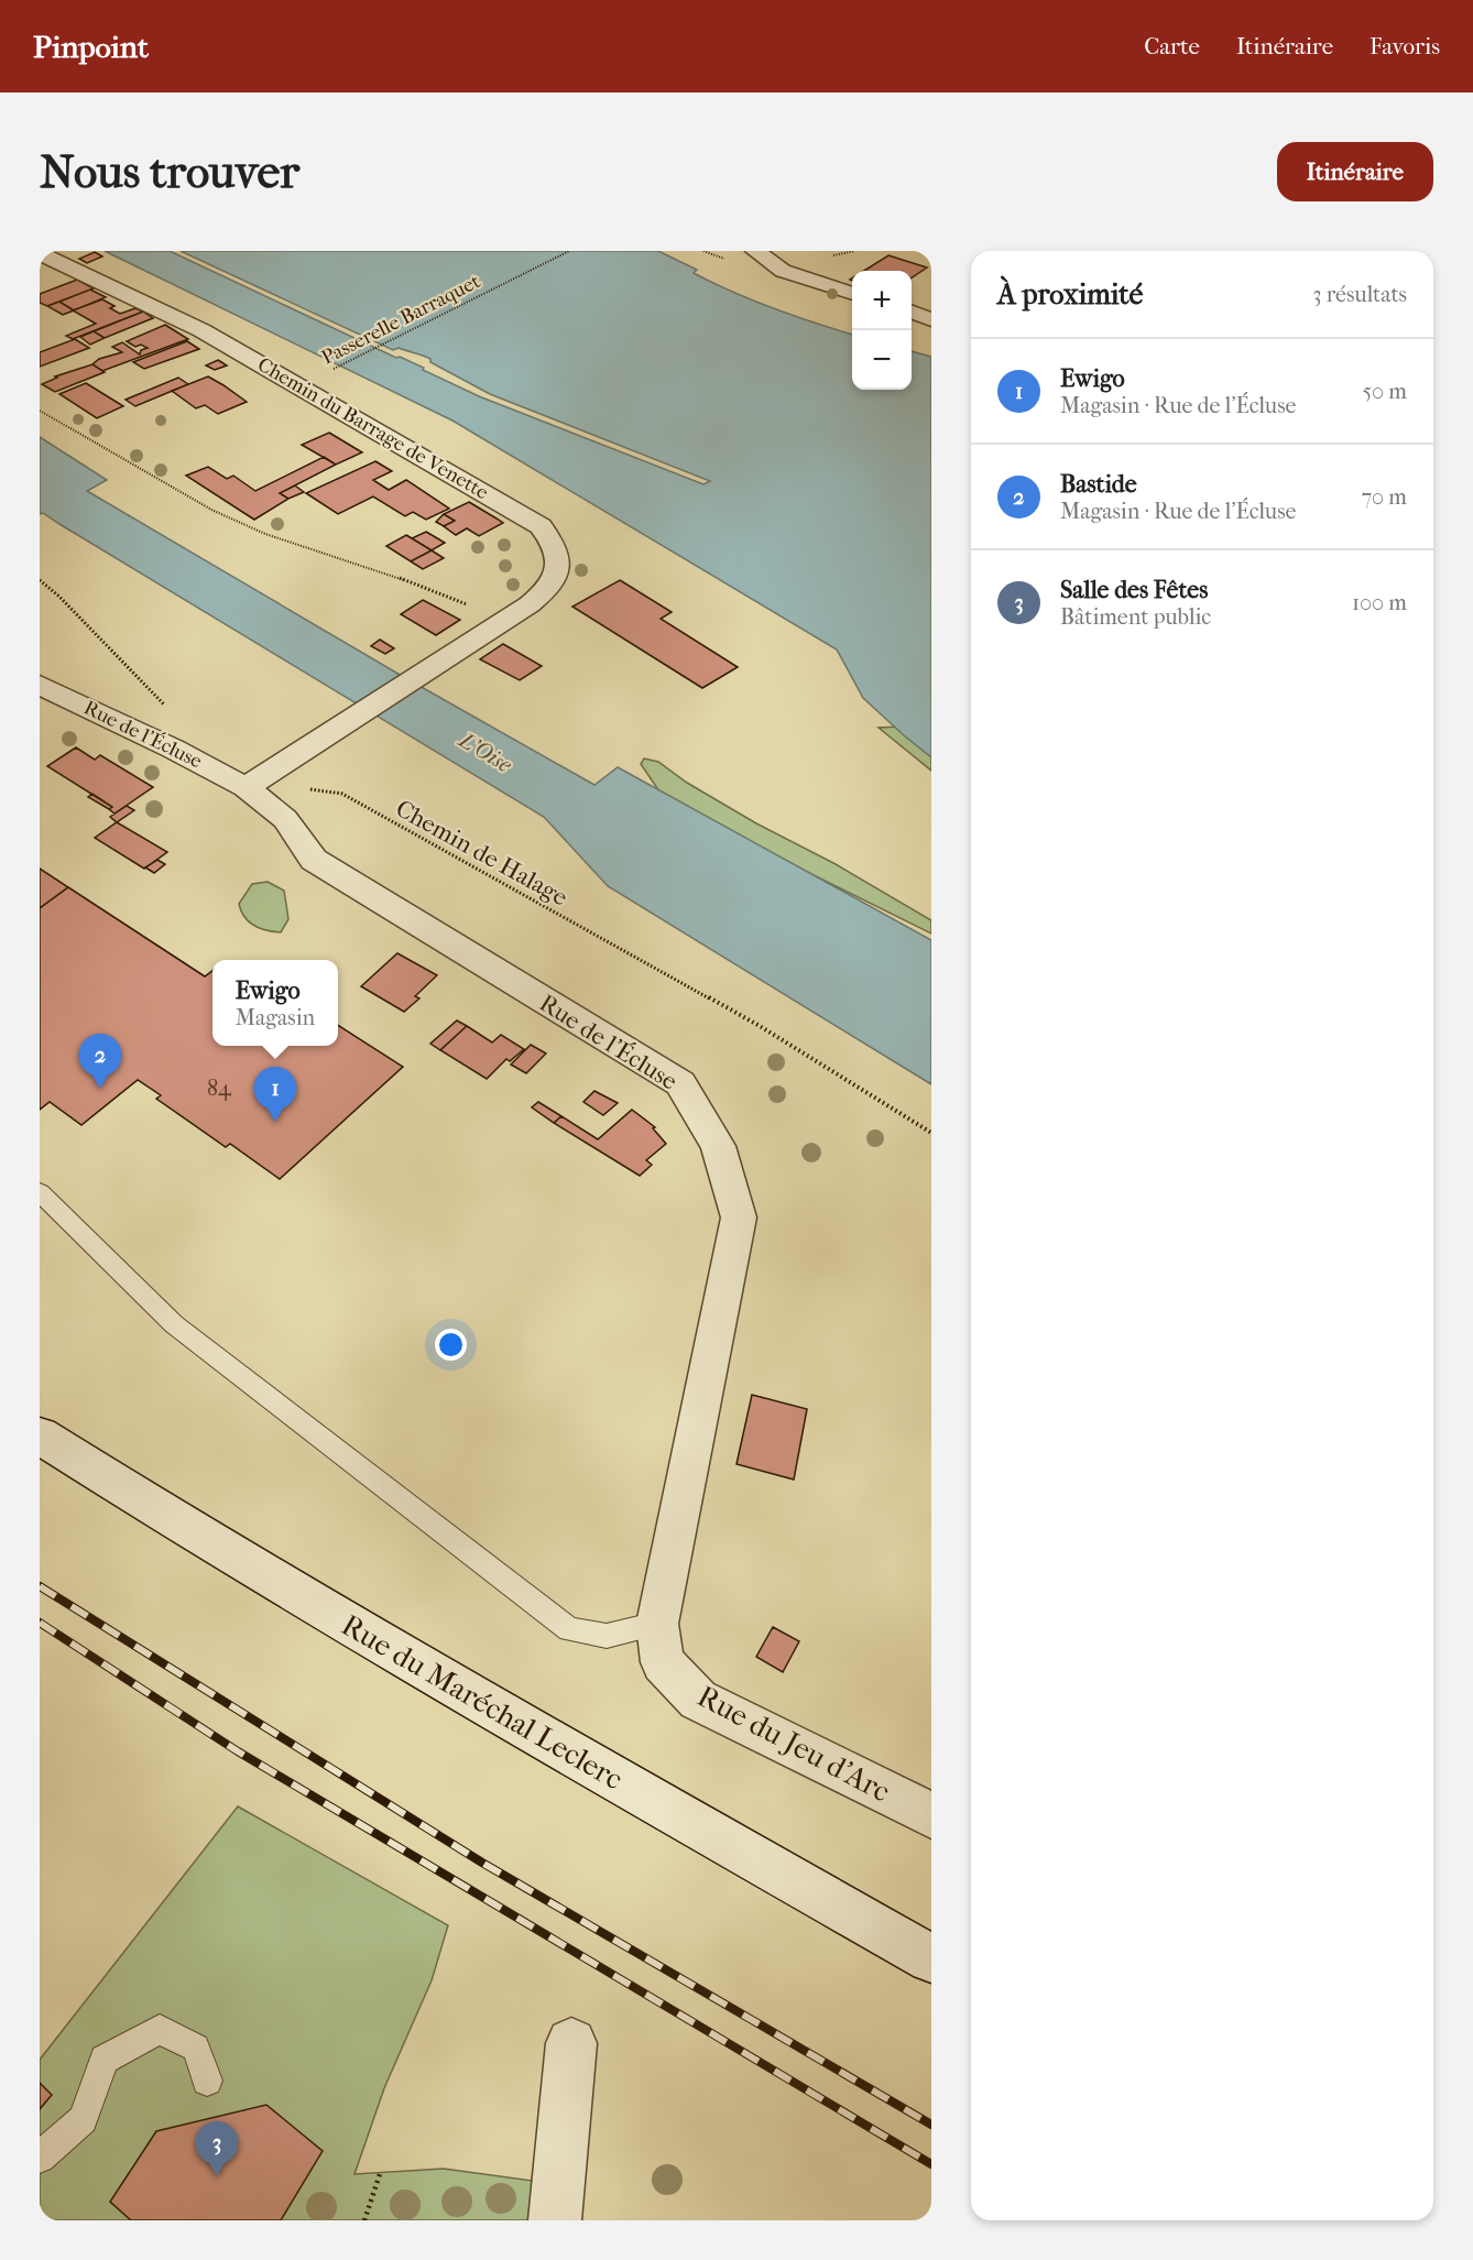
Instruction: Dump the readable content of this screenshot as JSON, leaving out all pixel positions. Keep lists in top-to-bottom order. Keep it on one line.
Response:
{"streets":{"street":["Chemin du Barrage de Venette","Rue de l'Écluse","Rue du Maréchal Leclerc","Rue du Jeu d'Arc"],"path":["Passerelle Barraquet","Chemin de Halage"]},"crossings":[["Chemin du Barrage de Venette","Rue de l'Écluse"],["Chemin du Barrage de Venette","Chemin de Halage"],["Rue de l'Écluse","Chemin de Halage"],["Rue de l'Écluse","Rue du Jeu d'Arc"]],"water":["L'Oise"],"house_numbers":["84"],"page":{"header":"Pinpoint","nav":["Carte","Itinéraire","Favoris"],"buttons":"Itinéraire","title":"Nous trouver","heading":["À proximité","3 résultats"],"map_buttons":["+","−"],"list":[{"mark":"1","name":"Ewigo","note":"Magasin · Rue de l'Écluse","value":"50 m"},{"mark":"2","name":"Bastide","note":"Magasin · Rue de l'Écluse","value":"70 m"},{"mark":"3","name":"Salle des Fêtes","note":"Bâtiment public","value":"100 m"}],"popup":["Ewigo","Magasin"],"pins":["2","1","3"]}}
